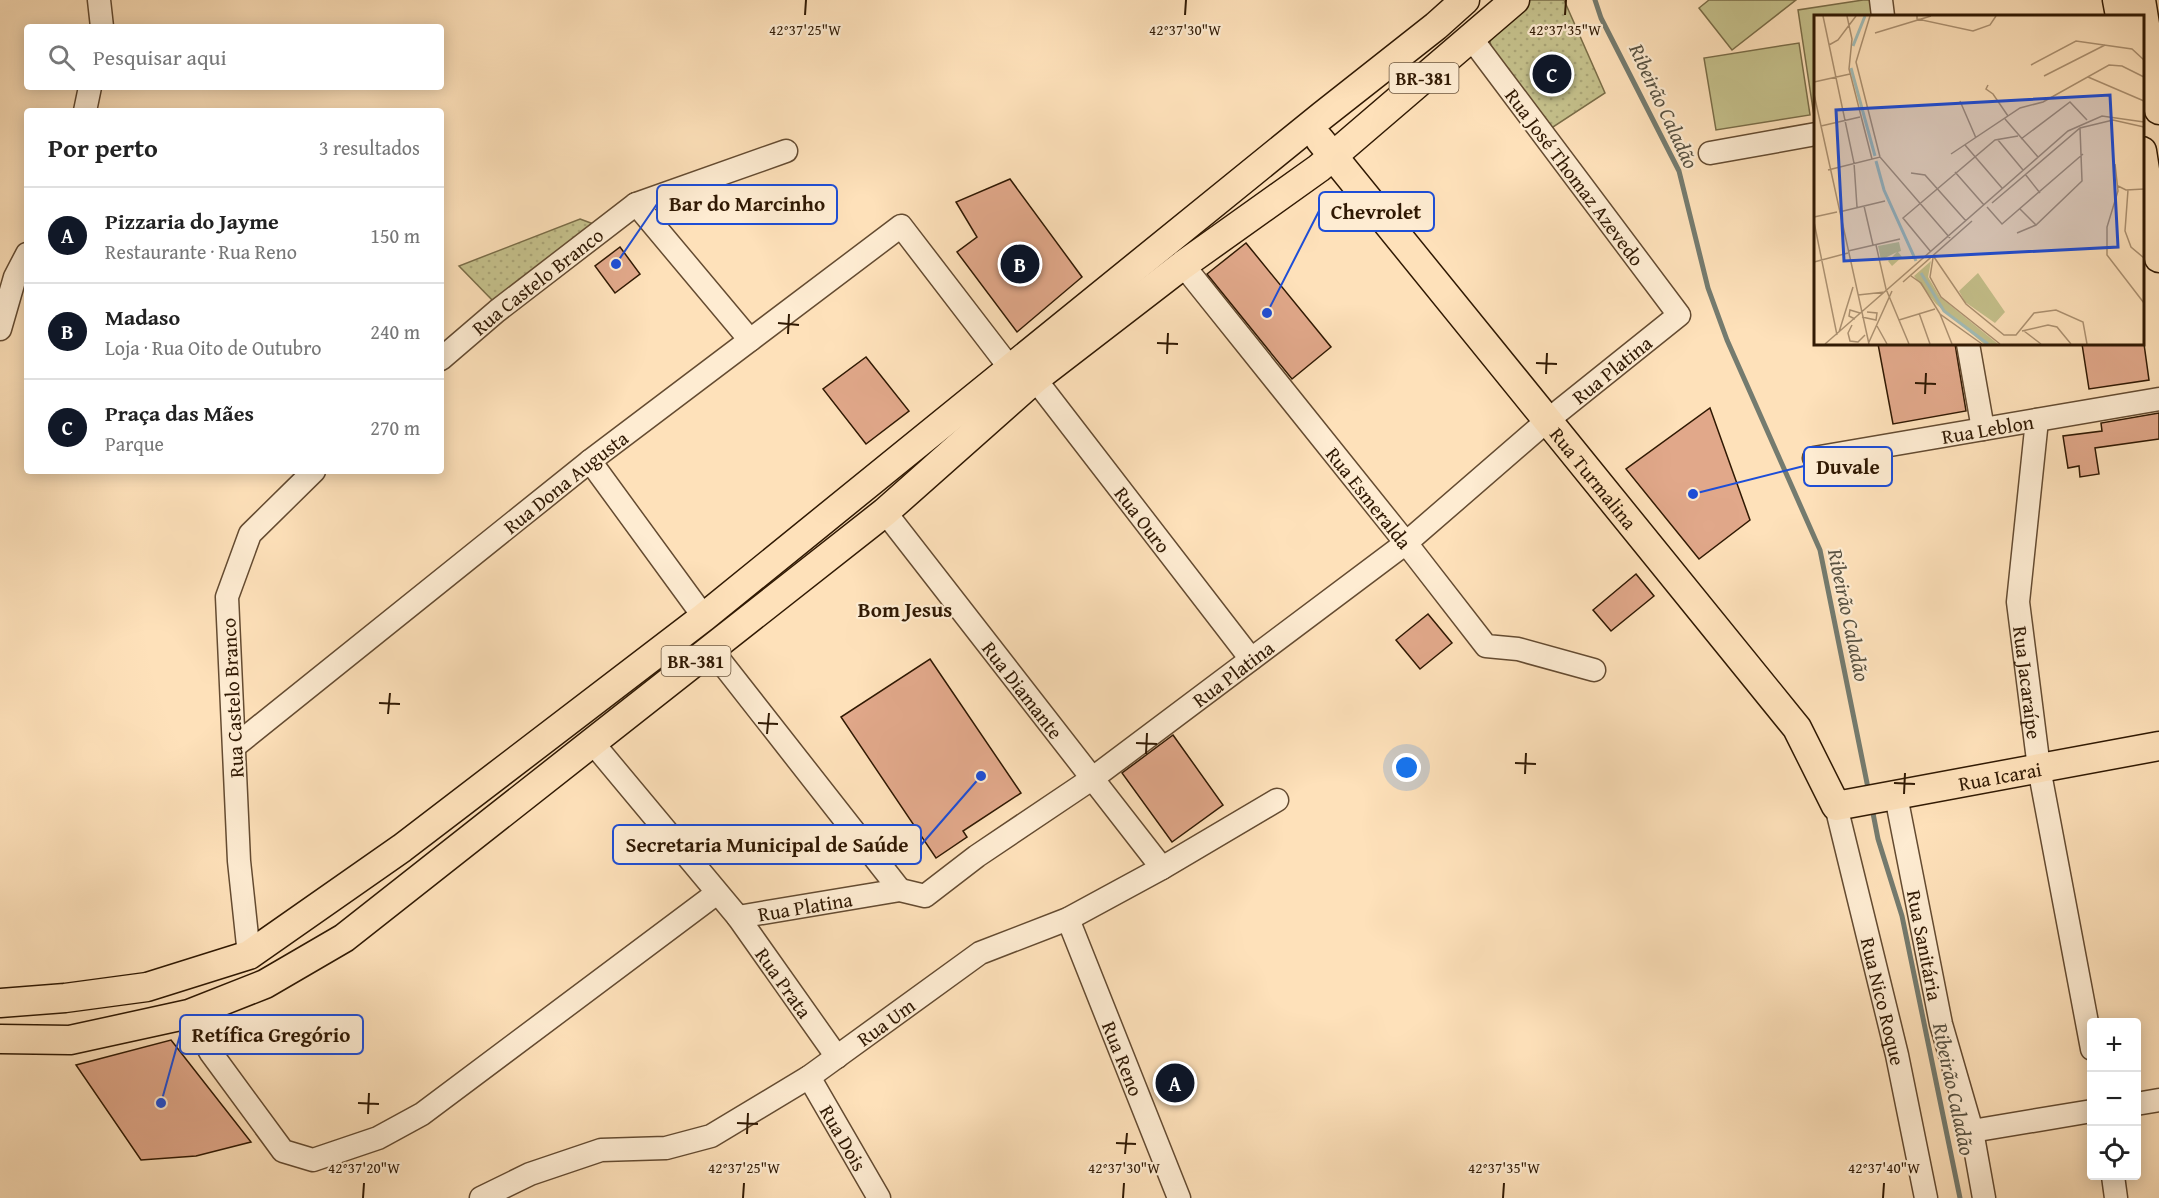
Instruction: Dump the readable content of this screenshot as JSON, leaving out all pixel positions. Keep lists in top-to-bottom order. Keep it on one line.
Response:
{"streets":{"main road":["BR-381","Rua Turmalina","Rua Icarai"],"street":["Rua José Thomaz Azevedo","Rua Castelo Branco","Rua Platina","Rua Leblon","Rua Dona Augusta","Rua Esmeralda","Rua Ouro","Rua Jacaraípe","Rua Diamante","Rua Sanitária","Rua Prata","Rua Nico Roque","Rua Um","Rua Reno","Rua Dois"]},"crossings":[["BR-381","Rua José Thomaz Azevedo"],["BR-381","Rua Castelo Branco"],["BR-381","Rua Turmalina"],["BR-381","Rua Esmeralda"],["BR-381","Rua Ouro"],["BR-381","Rua Diamante"],["BR-381","Rua Prata"],["Rua José Thomaz Azevedo","Rua Platina"],["Rua Castelo Branco","Rua Dona Augusta"],["Rua Platina","Rua Turmalina"],["Rua Platina","Rua Esmeralda"],["Rua Platina","Rua Ouro"],["Rua Platina","Rua Diamante"],["Rua Platina","Rua Prata"],["Rua Leblon","Rua Jacaraípe"],["Rua Turmalina","Rua Icarai"],["Rua Turmalina","Rua Nico Roque"],["Rua Dona Augusta","Rua Ouro"],["Rua Jacaraípe","Rua Icarai"],["Rua Diamante","Rua Um"],["Rua Icarai","Rua Sanitária"],["Rua Icarai","Rua Nico Roque"],["Rua Prata","Rua Um"],["Rua Um","Rua Reno"],["Rua Um","Rua Dois"]],"districts":["Bom Jesus"],"water":["Ribeirão Caladão"],"places":["Bar do Marcinho","Chevrolet","Duvale","Secretaria Municipal de Saúde","Retífica Gregório"],"page":{"search":"Pesquisar aqui","pins":["C","B","A"],"heading":["Por perto","3 resultados"],"list":[{"mark":"A","name":"Pizzaria do Jayme","note":"Restaurante · Rua Reno","value":"150 m"},{"mark":"B","name":"Madaso","note":"Loja · Rua Oito de Outubro","value":"240 m"},{"mark":"C","name":"Praça das Mães","note":"Parque","value":"270 m"}],"map_buttons":["+","−"]},"coordinates":["42°37'25\"W","42°37'30\"W","42°37'35\"W","42°37'20\"W","42°37'40\"W"]}
